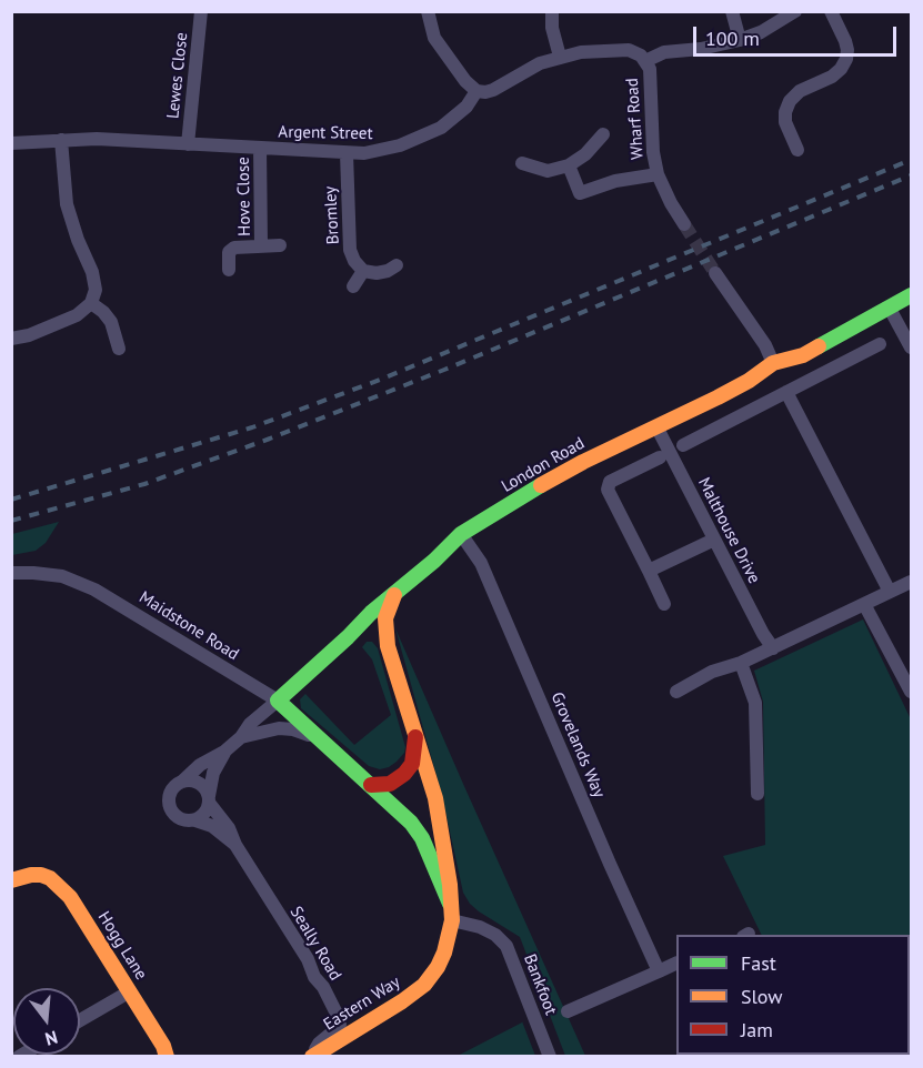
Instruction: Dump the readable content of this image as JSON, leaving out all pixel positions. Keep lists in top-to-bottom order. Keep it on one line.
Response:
{"streets":{"street":["Lewes Close","Wharf Road","Argent Street","Hove Close","Bromley","London Road","Malthouse Drive","Maidstone Road","Grovelands Way","Seally Road","Hogg Lane","Bankfoot","Eastern Way"]},"crossings":[["Lewes Close","Argent Street"],["Argent Street","Hove Close"],["Argent Street","Bromley"],["London Road","Malthouse Drive"],["London Road","Maidstone Road"],["London Road","Grovelands Way"],["London Road","Seally Road"],["London Road","Eastern Way"],["Maidstone Road","Eastern Way"],["Seally Road","Eastern Way"],["Bankfoot","Eastern Way"]],"legend":["Fast","Slow","Jam"],"scale_bar":"100 m","north":"bottom"}
